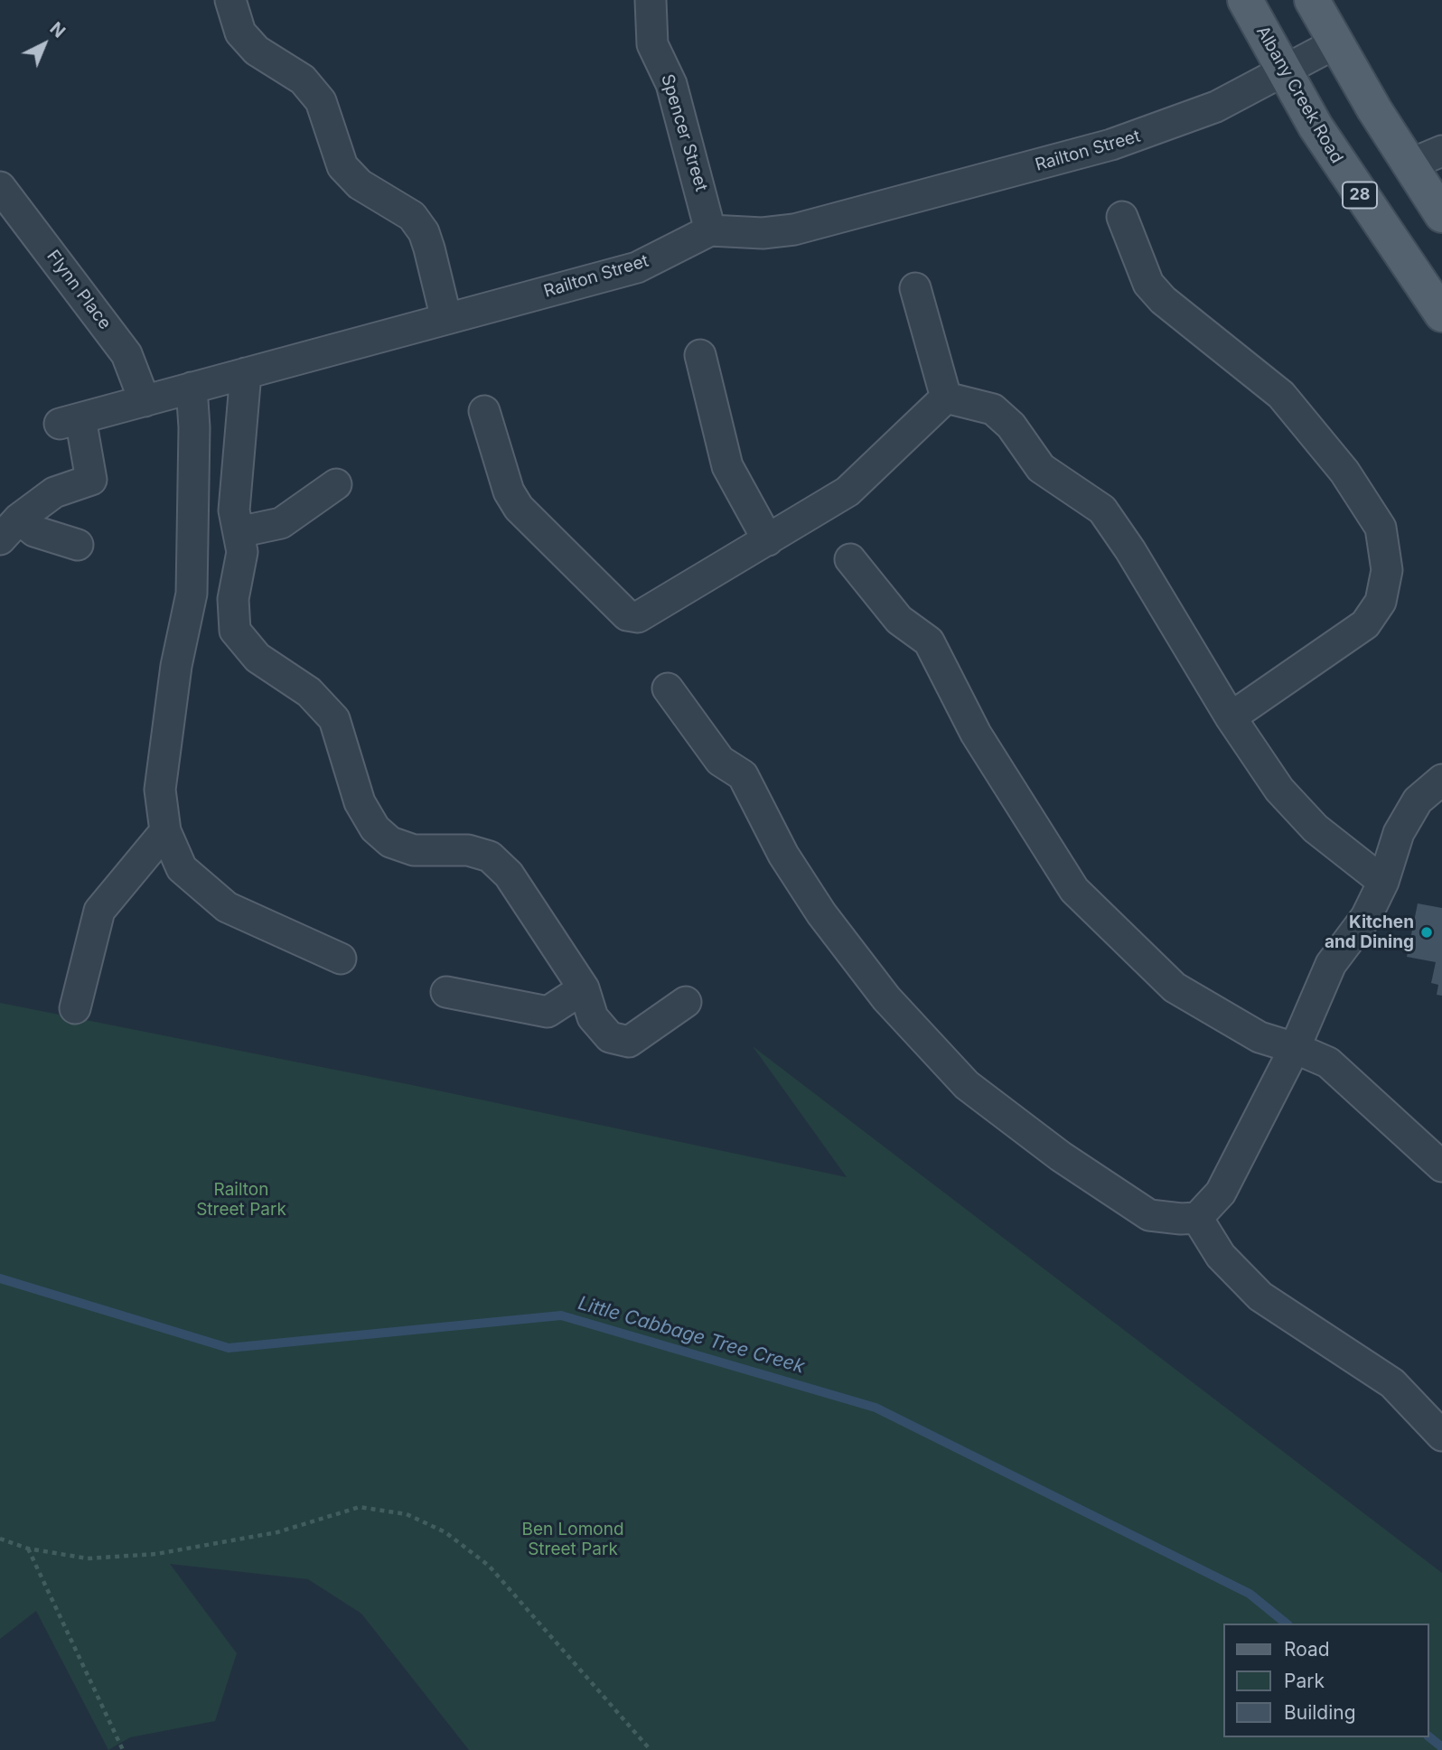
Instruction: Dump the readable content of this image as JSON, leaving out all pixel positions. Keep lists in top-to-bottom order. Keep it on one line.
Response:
{"streets":{"main road":["Albany Creek Road","28"],"street":["Spencer Street","Railton Street","Flynn Place"]},"crossings":[["Albany Creek Road","Railton Street"],["Spencer Street","Railton Street"],["Railton Street","Flynn Place"]],"water":["Little Cabbage Tree Creek"],"parks":["Railton Street Park","Ben Lomond Street Park"],"places":["Kitchen and Dining"],"legend":["Road","Park","Building"],"north":"top right"}
